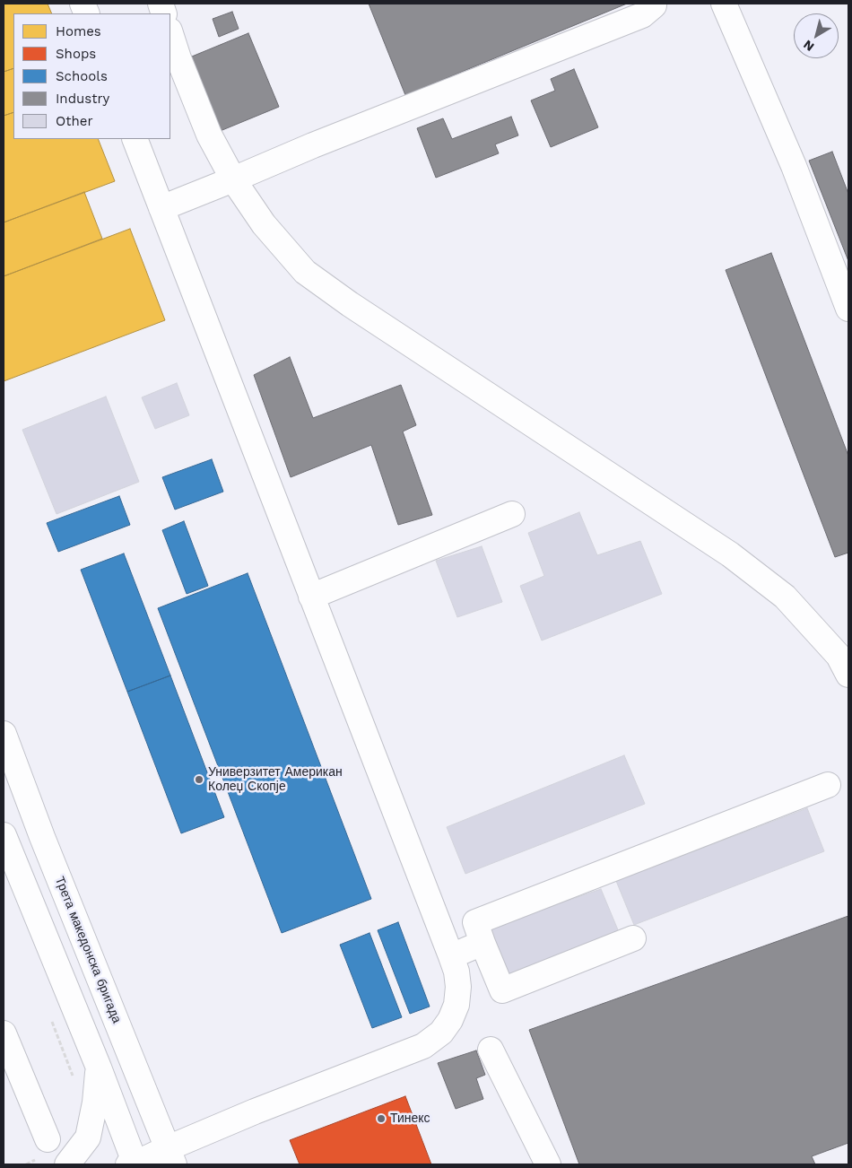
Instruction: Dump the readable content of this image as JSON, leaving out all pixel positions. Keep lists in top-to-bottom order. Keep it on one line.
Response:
{"streets":{"street":["Трета македонска бригада"]},"places":["Универзитет Американ Колеџ Скопје","Тинекс"],"legend":["Homes","Shops","Schools","Industry","Other"],"north":"bottom left"}
